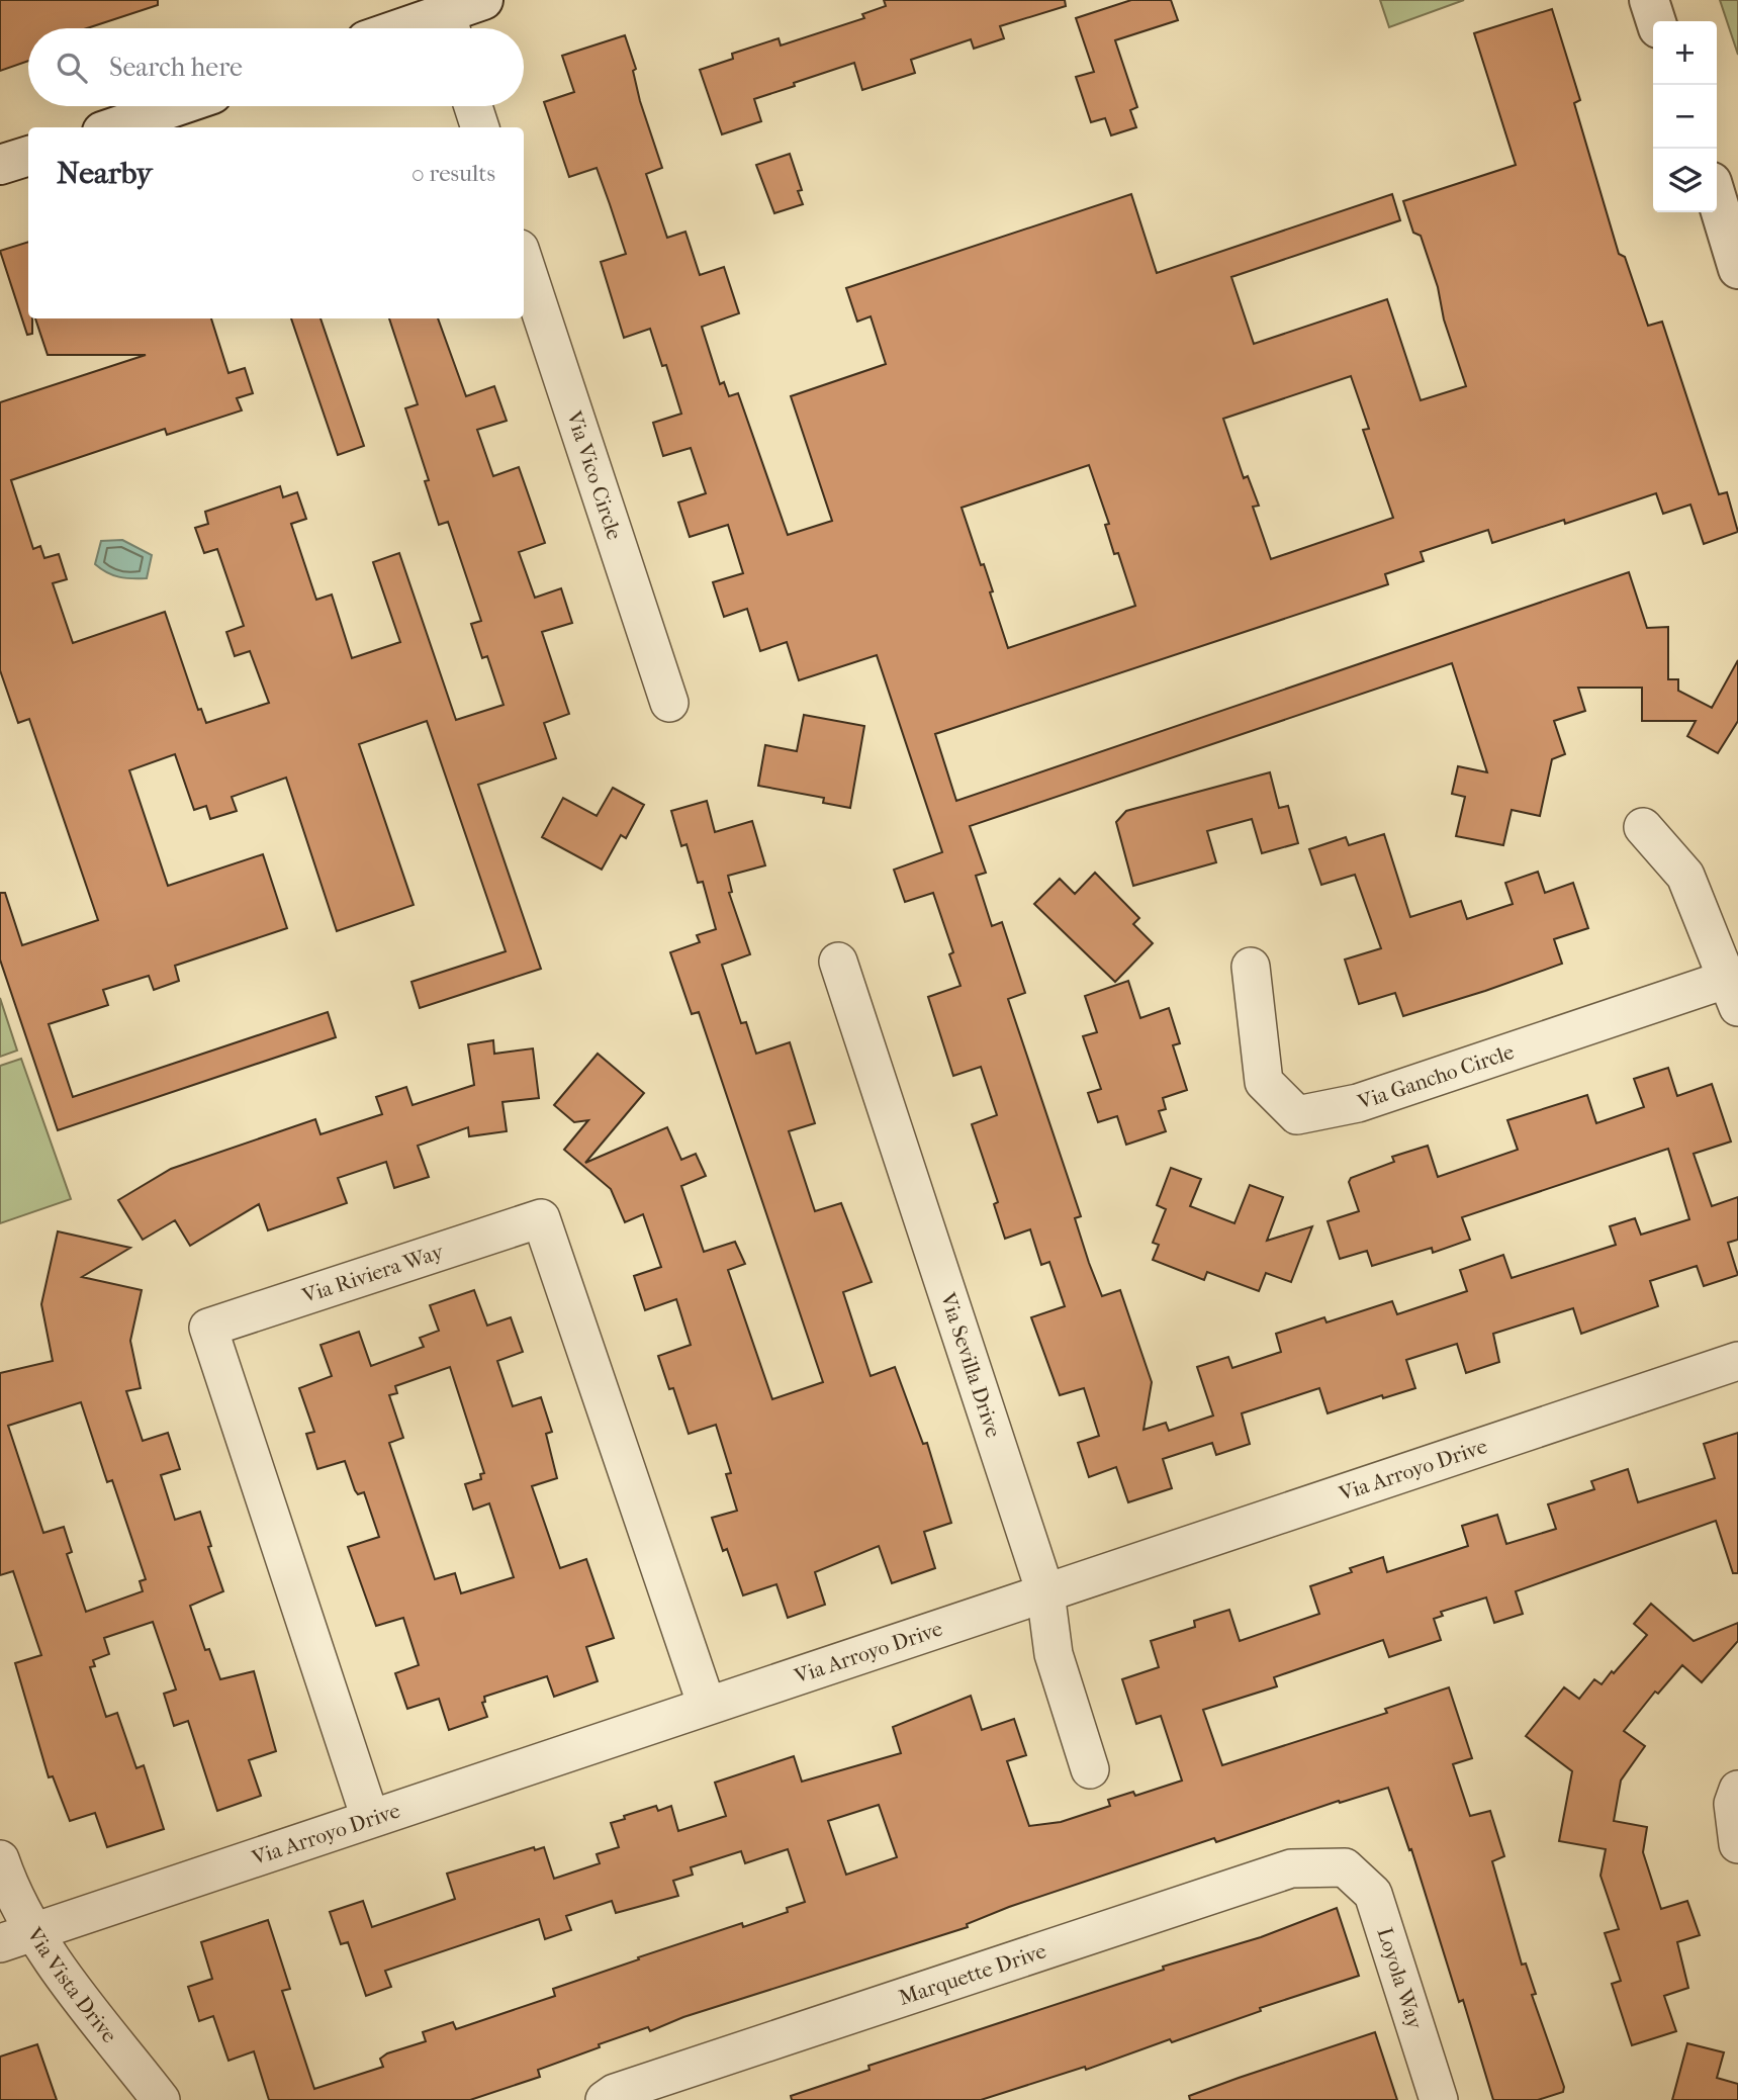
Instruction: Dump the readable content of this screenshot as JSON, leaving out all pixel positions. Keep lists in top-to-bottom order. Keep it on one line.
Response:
{"streets":{"street":["Via Vico Circle","Via Gancho Circle","Via Riviera Way","Via Sevilla Drive","Via Arroyo Drive","Marquette Drive","Loyola Way","Via Vista Drive"]},"crossings":[["Via Riviera Way","Via Arroyo Drive"],["Via Sevilla Drive","Via Arroyo Drive"],["Via Arroyo Drive","Via Vista Drive"],["Marquette Drive","Loyola Way"]],"page":{"map_buttons":["+","−"],"search":"Search here","heading":["Nearby","0 results"]}}
